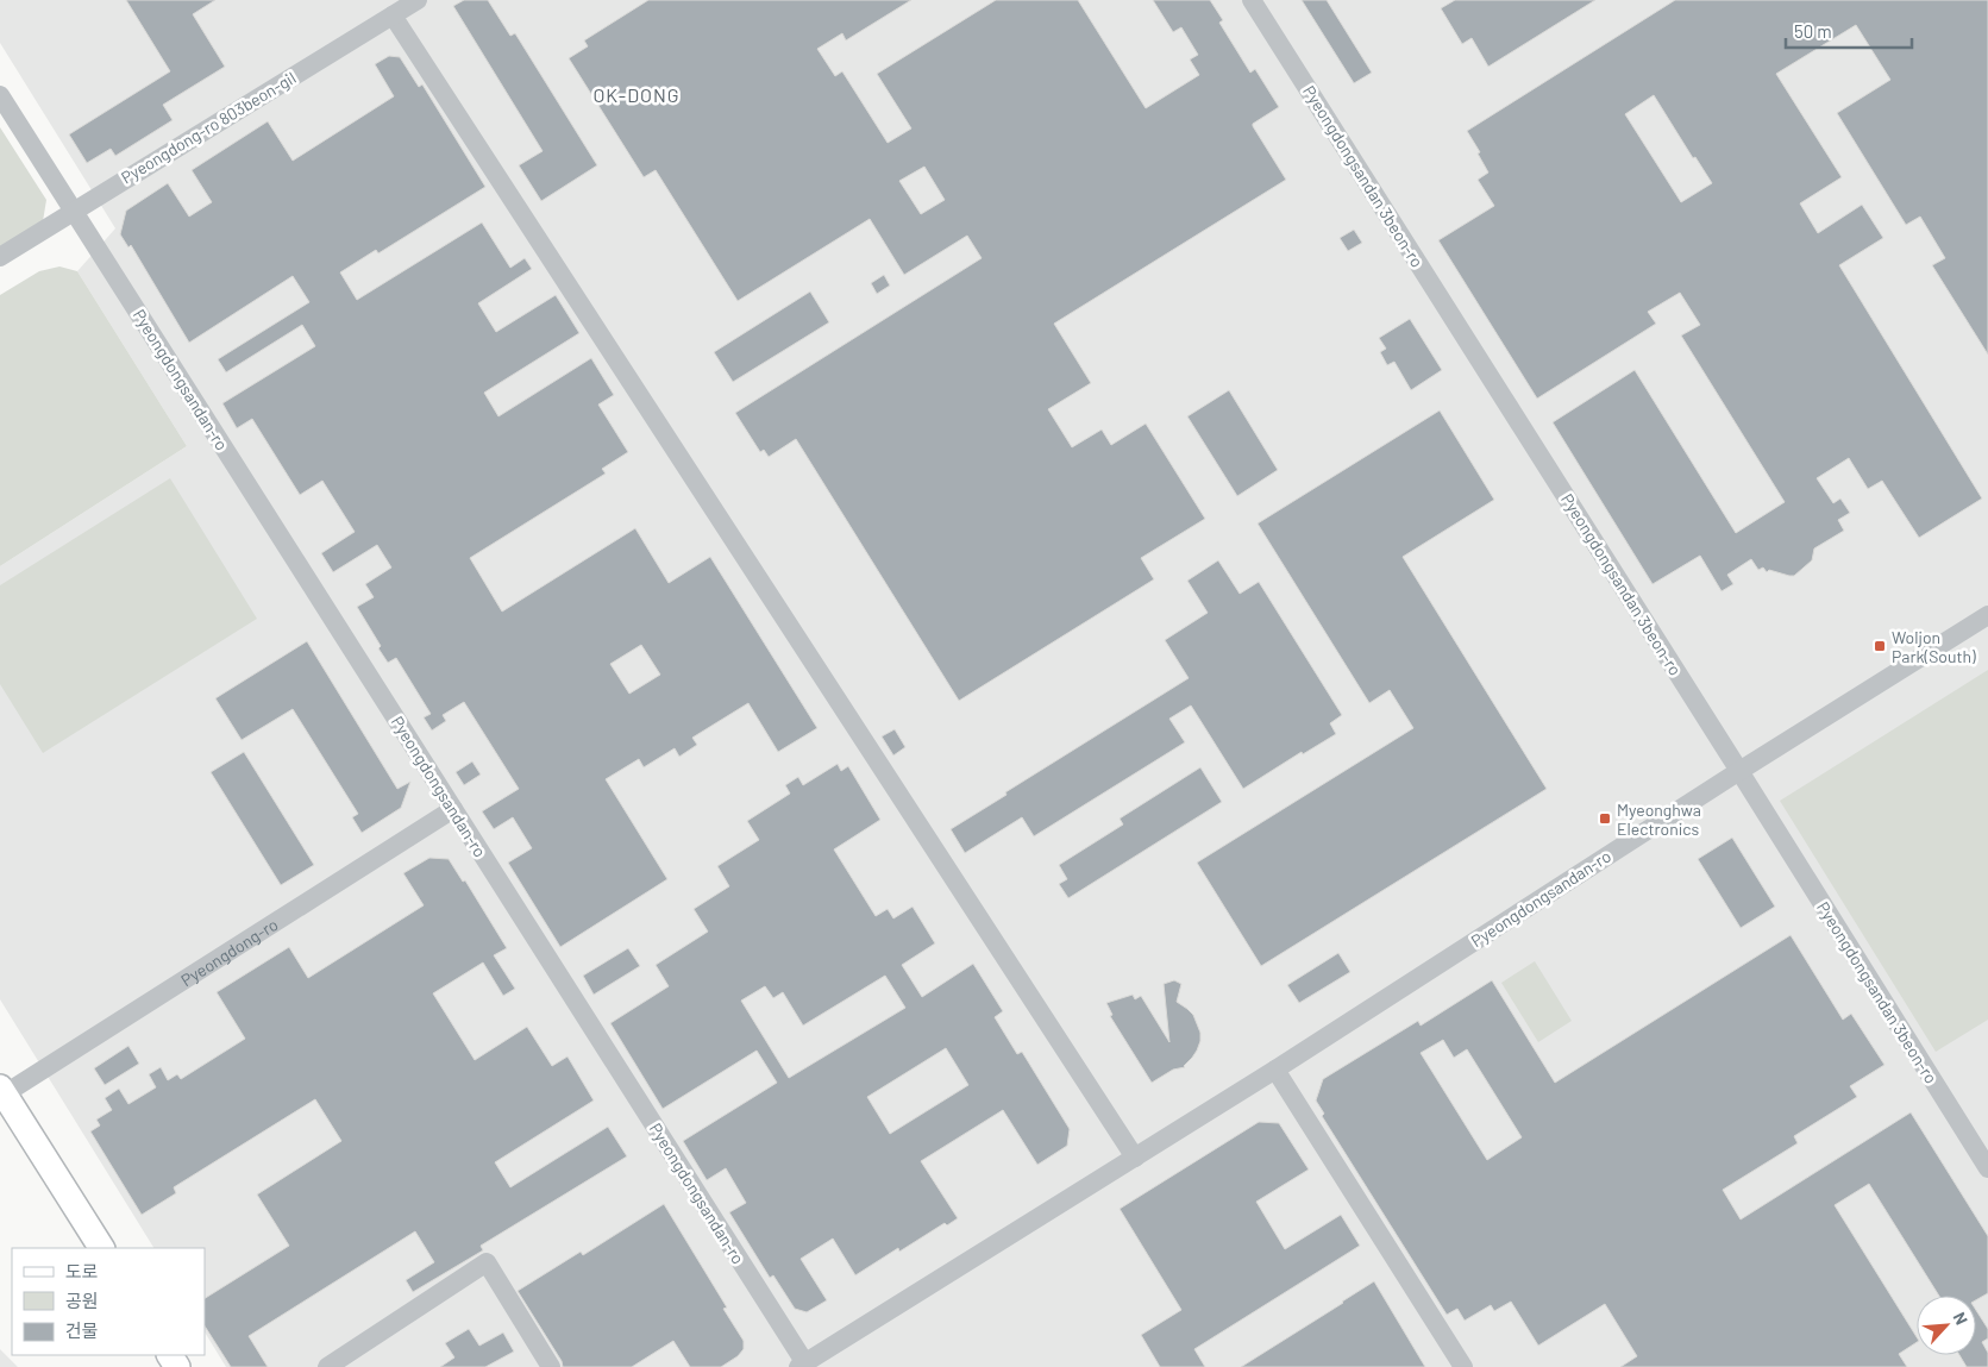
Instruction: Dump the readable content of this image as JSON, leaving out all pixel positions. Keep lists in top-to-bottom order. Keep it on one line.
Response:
{"streets":{"main road":["Pyeongdong-ro"],"street":["Pyeongdong-ro 803beon-gil","Pyeongdongsandan 3beon-ro","Pyeongdongsandan-ro"]},"crossings":[["Pyeongdong-ro 803beon-gil","Pyeongdongsandan-ro"],["Pyeongdongsandan 3beon-ro","Pyeongdongsandan-ro"],["Pyeongdongsandan-ro","Pyeongdong-ro"]],"districts":["OK-DONG"],"places":{"transit":["Woljon Park(South)","Myeonghwa Electronics"]},"legend":["도로","공원","건물"],"scale_bar":"50 m","north":"top right"}
